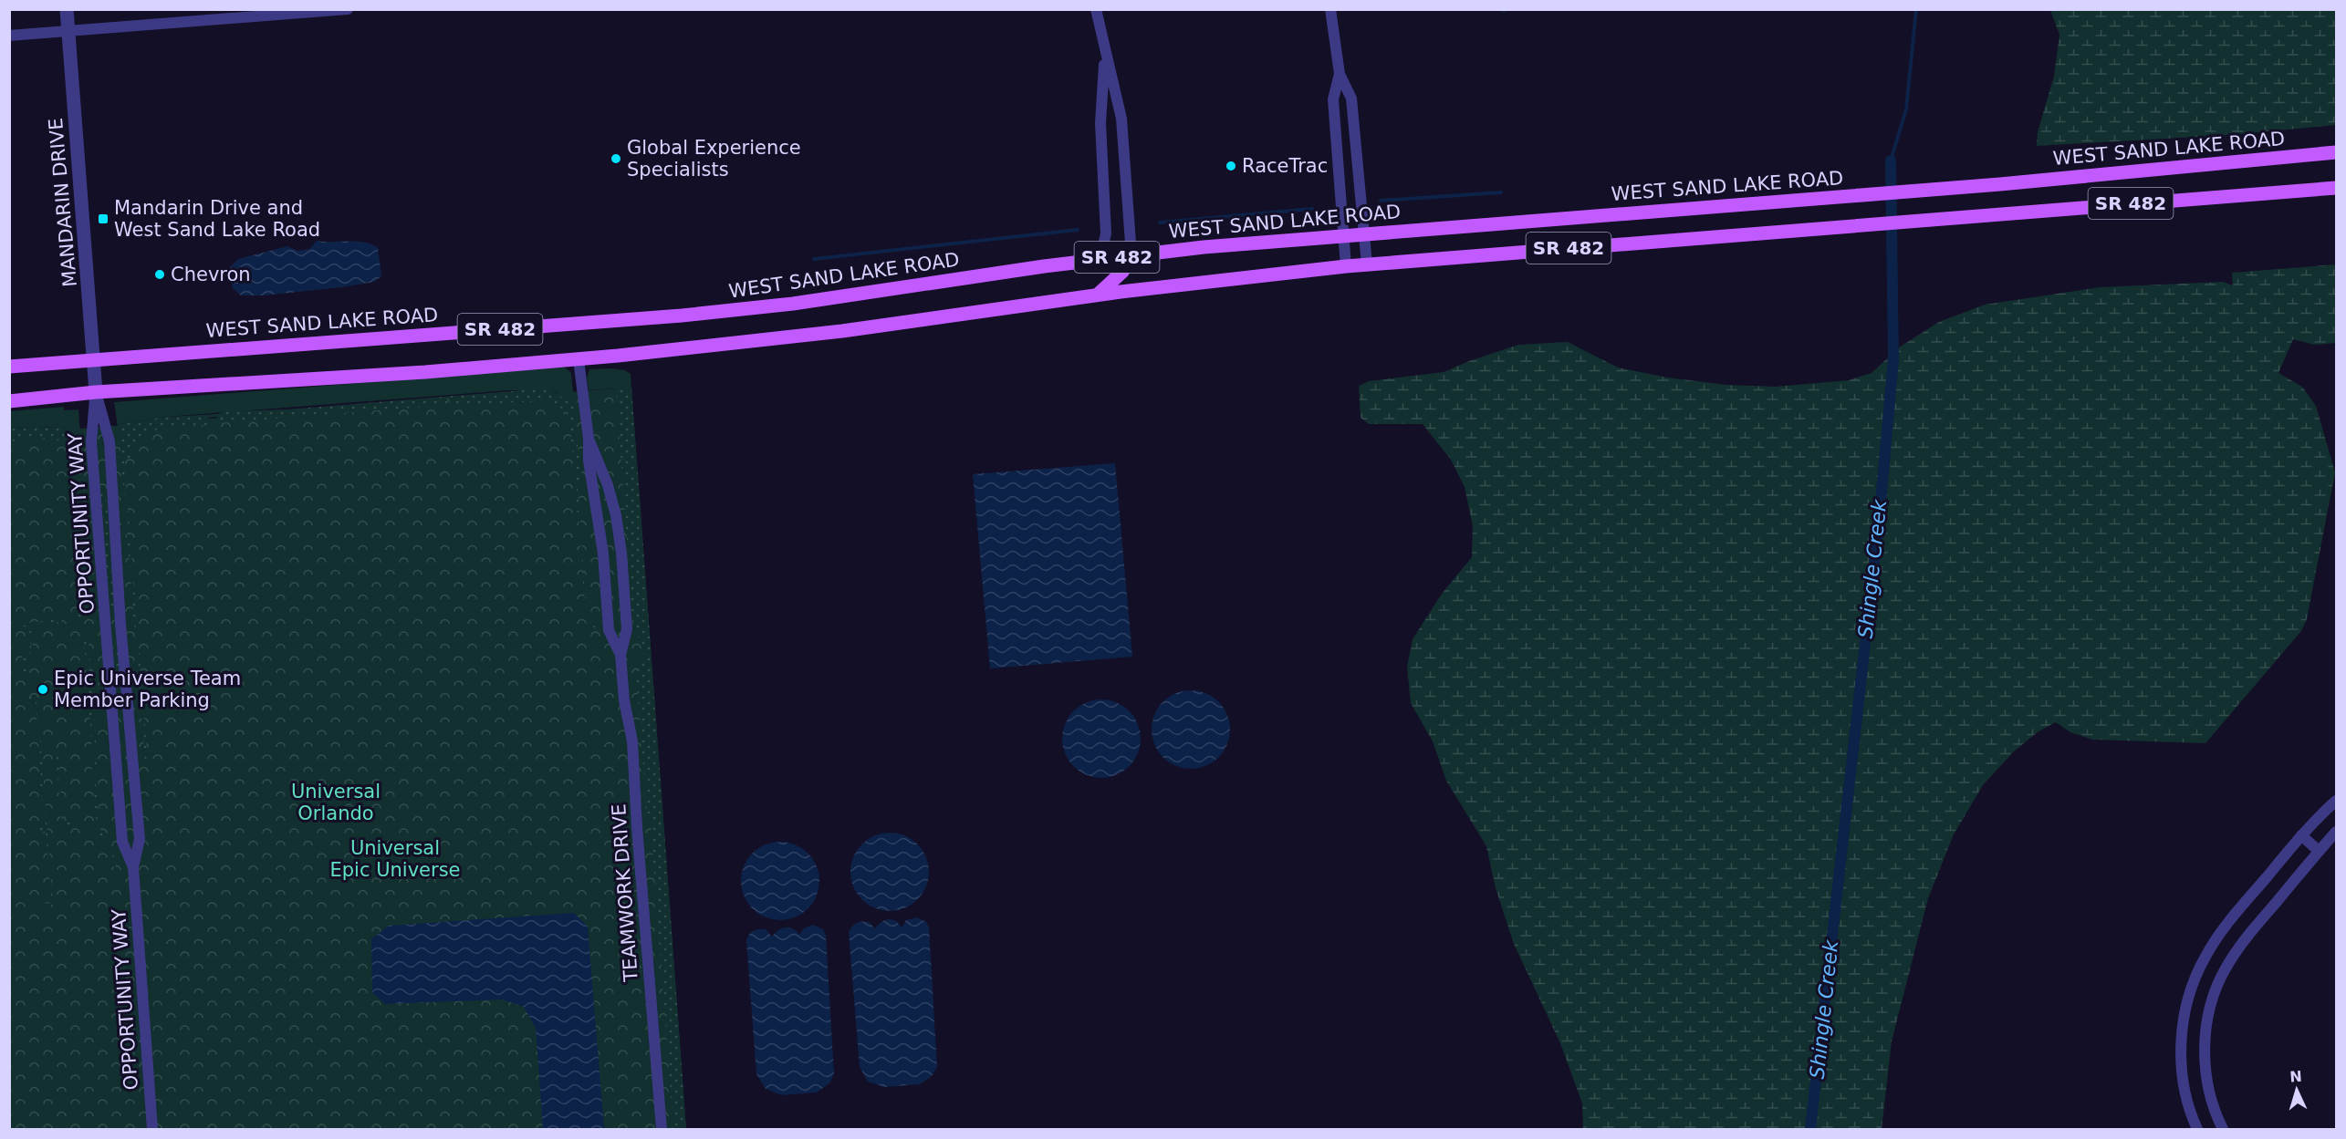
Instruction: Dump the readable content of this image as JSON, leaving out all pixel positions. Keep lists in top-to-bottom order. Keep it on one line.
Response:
{"streets":{"main road":["WEST SAND LAKE ROAD","SR 482"],"street":["MANDARIN DRIVE","OPPORTUNITY WAY","TEAMWORK DRIVE"]},"crossings":[["WEST SAND LAKE ROAD","MANDARIN DRIVE"],["MANDARIN DRIVE","SR 482"],["MANDARIN DRIVE","OPPORTUNITY WAY"],["SR 482","OPPORTUNITY WAY"],["SR 482","TEAMWORK DRIVE"]],"water":["Shingle Creek"],"parks":["Universal Orlando","Universal Epic Universe"],"places":{"other":["Global Experience Specialists","RaceTrac","Chevron","Epic Universe Team Member Parking"],"transit":["Mandarin Drive and West Sand Lake Road"]},"north":"top"}
